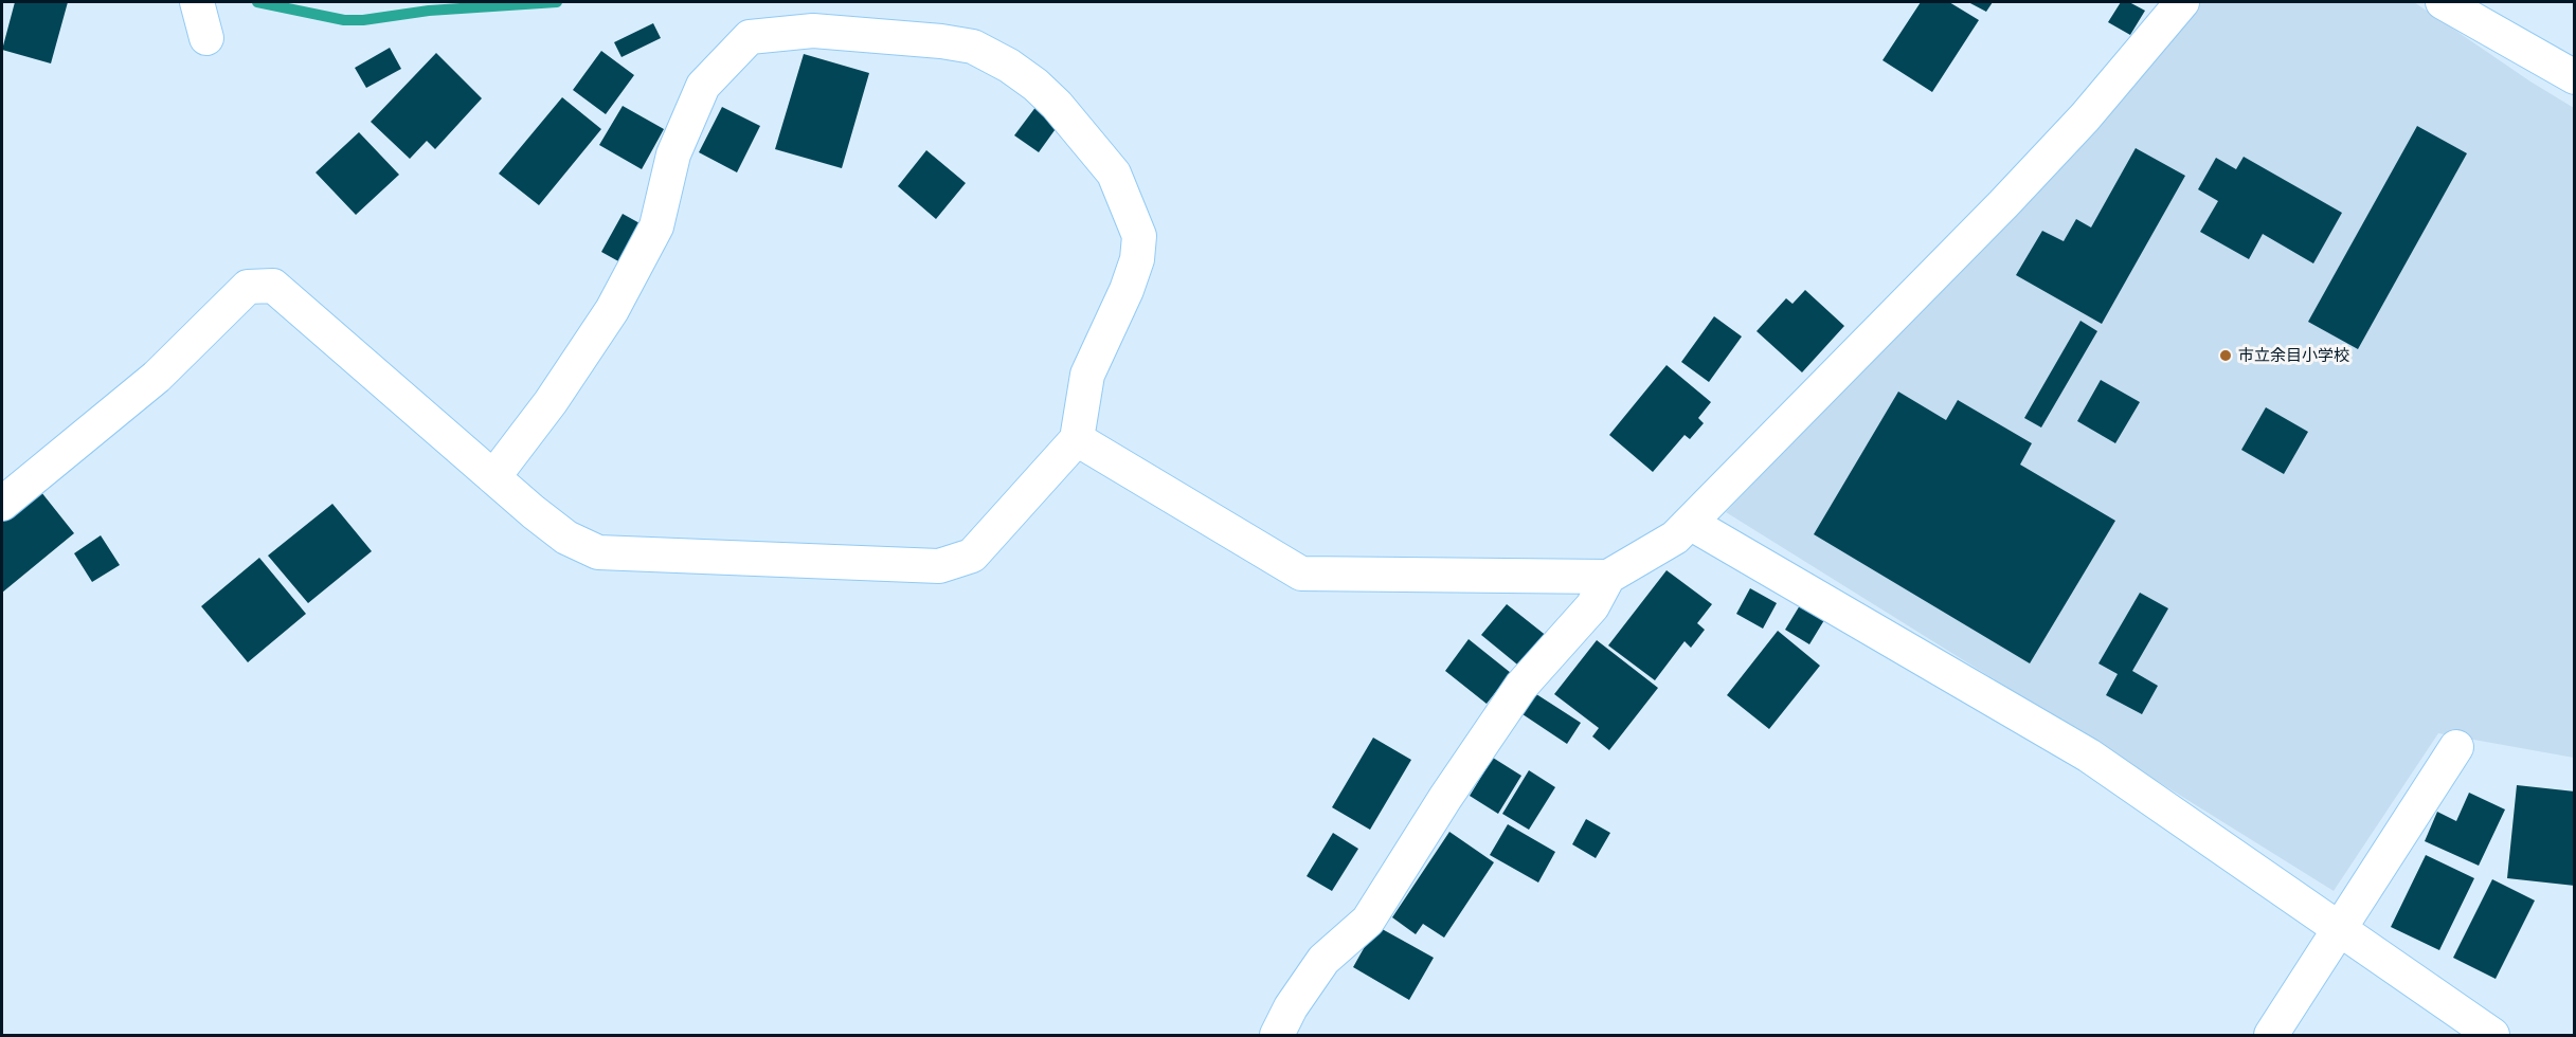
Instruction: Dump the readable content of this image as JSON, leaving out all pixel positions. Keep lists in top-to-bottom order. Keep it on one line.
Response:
{"places":["市立余目小学校"]}
